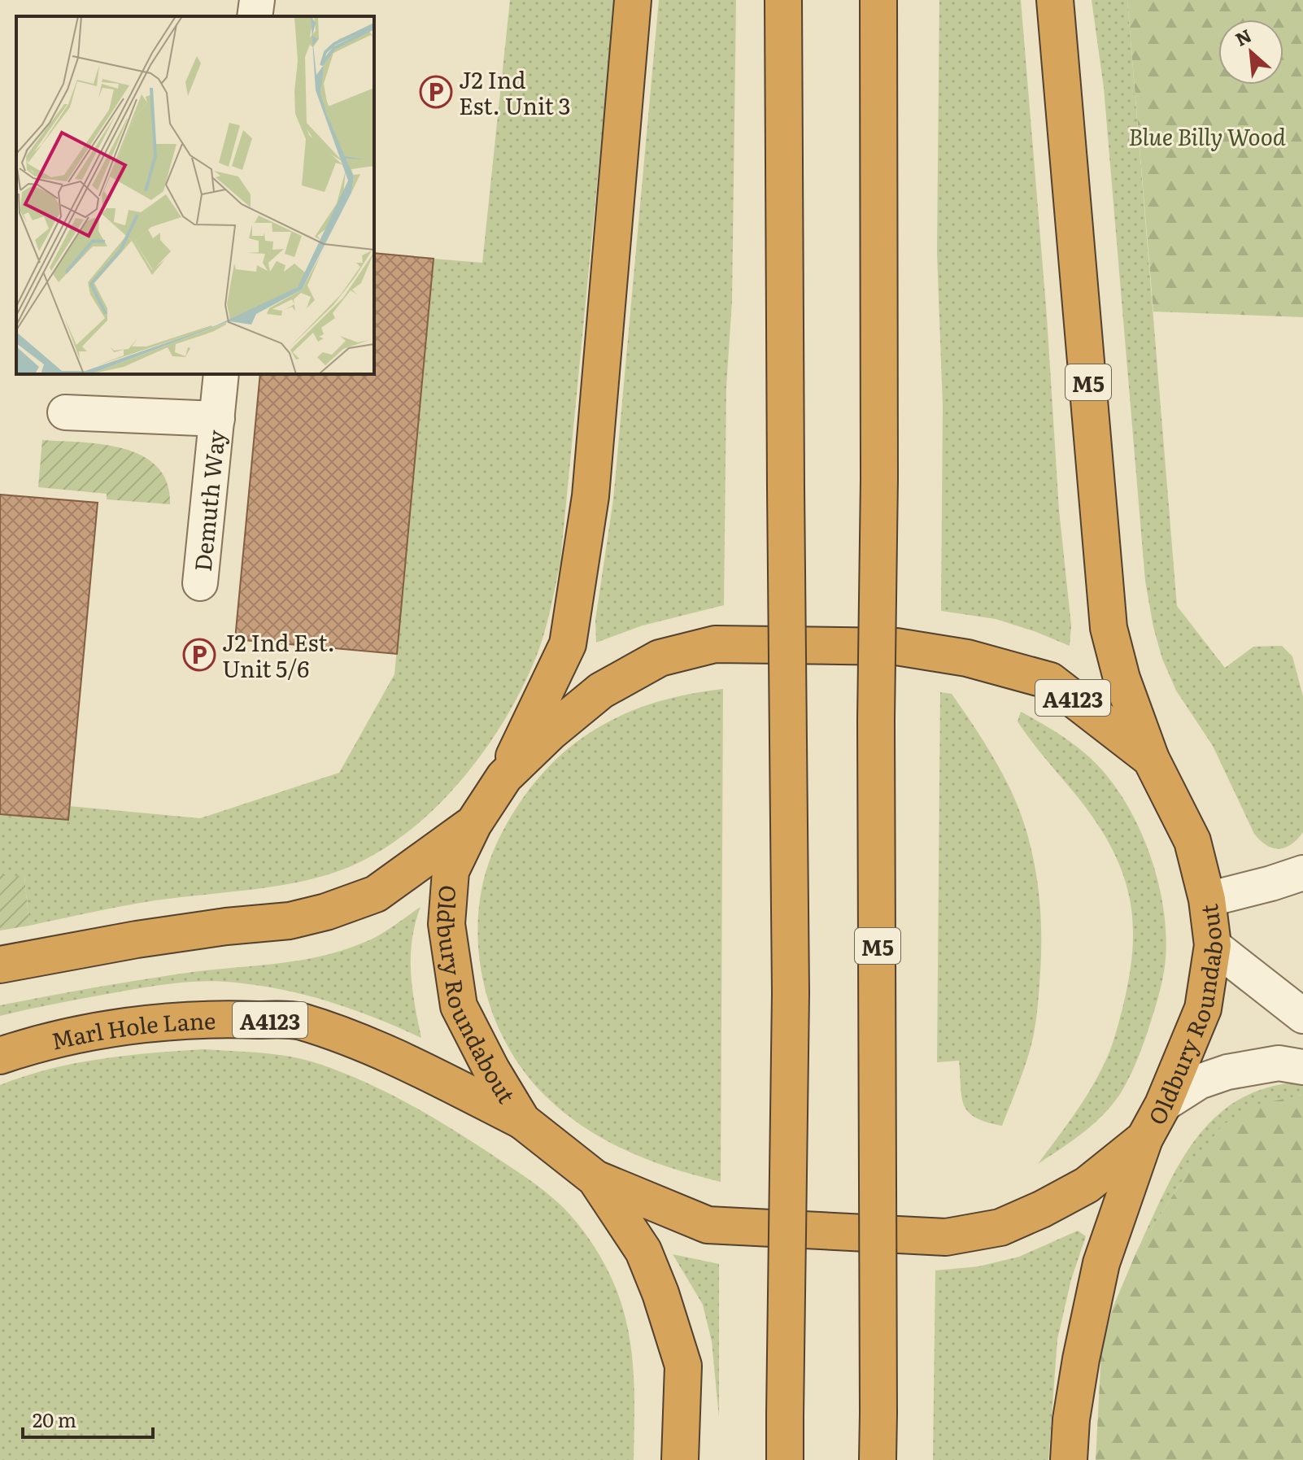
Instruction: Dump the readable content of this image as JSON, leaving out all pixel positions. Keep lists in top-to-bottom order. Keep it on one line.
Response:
{"streets":{"highway":["M5","A4123","Oldbury Roundabout","Marl Hole Lane"],"street":["Demuth Way"]},"crossings":[["M5","Oldbury Roundabout"],["A4123","Oldbury Roundabout"],["Oldbury Roundabout","Marl Hole Lane"]],"parks":["Blue Billy Wood"],"places":{"parking":["J2 Ind Est. Unit 3","J2 Ind Est. Unit 5/6"]},"scale_bar":"20 m","north":"top left"}
